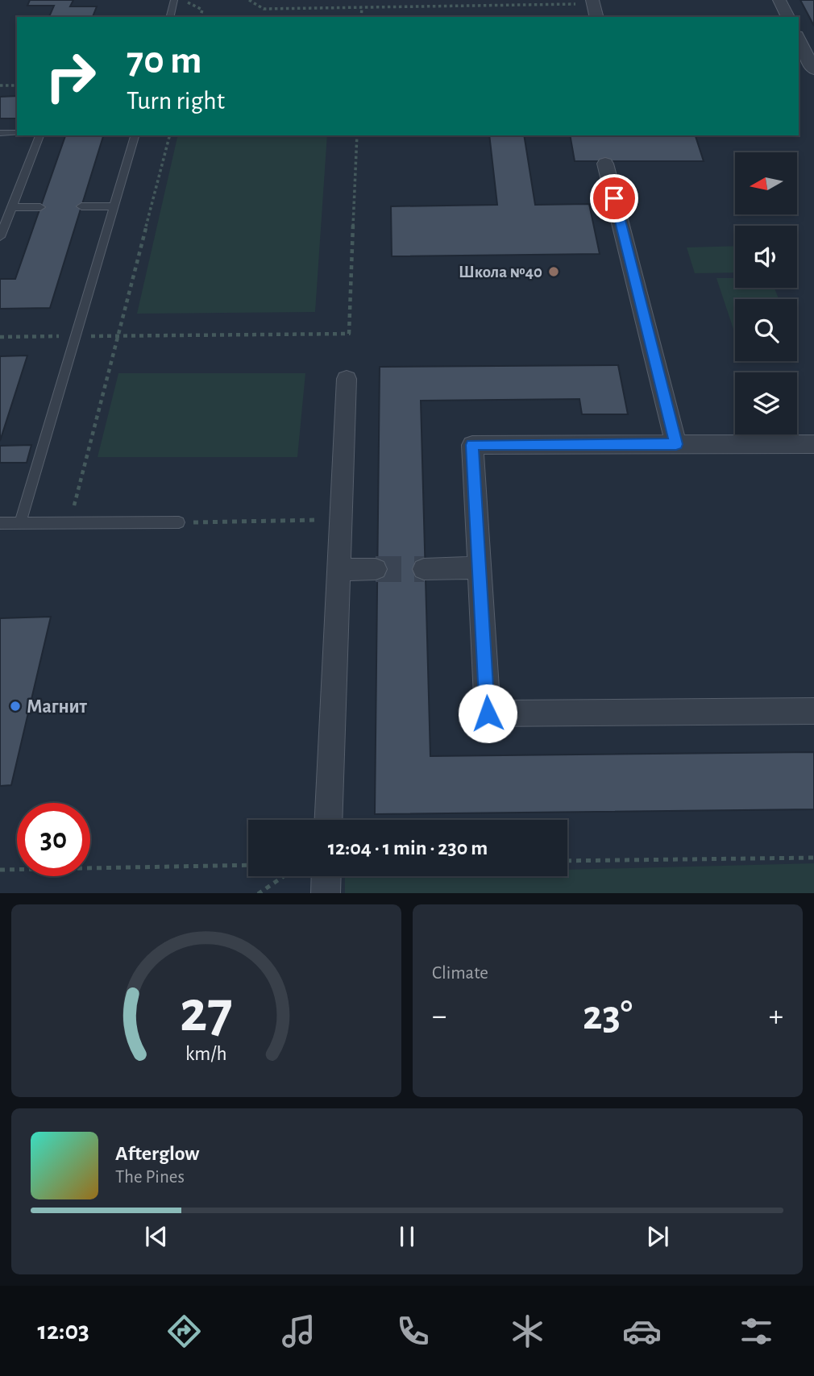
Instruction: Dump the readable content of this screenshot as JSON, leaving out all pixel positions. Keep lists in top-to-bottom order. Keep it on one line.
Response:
{"places":["Школа №40","Магнит"],"north":"left","page":{"turn":["70 m","Turn right"],"limit":"30","trip":"12:04 · 1 min · 230 m","tile":"Climate","heat":["−","23°","+"],"song":["Afterglow","The Pines"],"tabs":"12:03","gauge":["27","km/h"]}}
